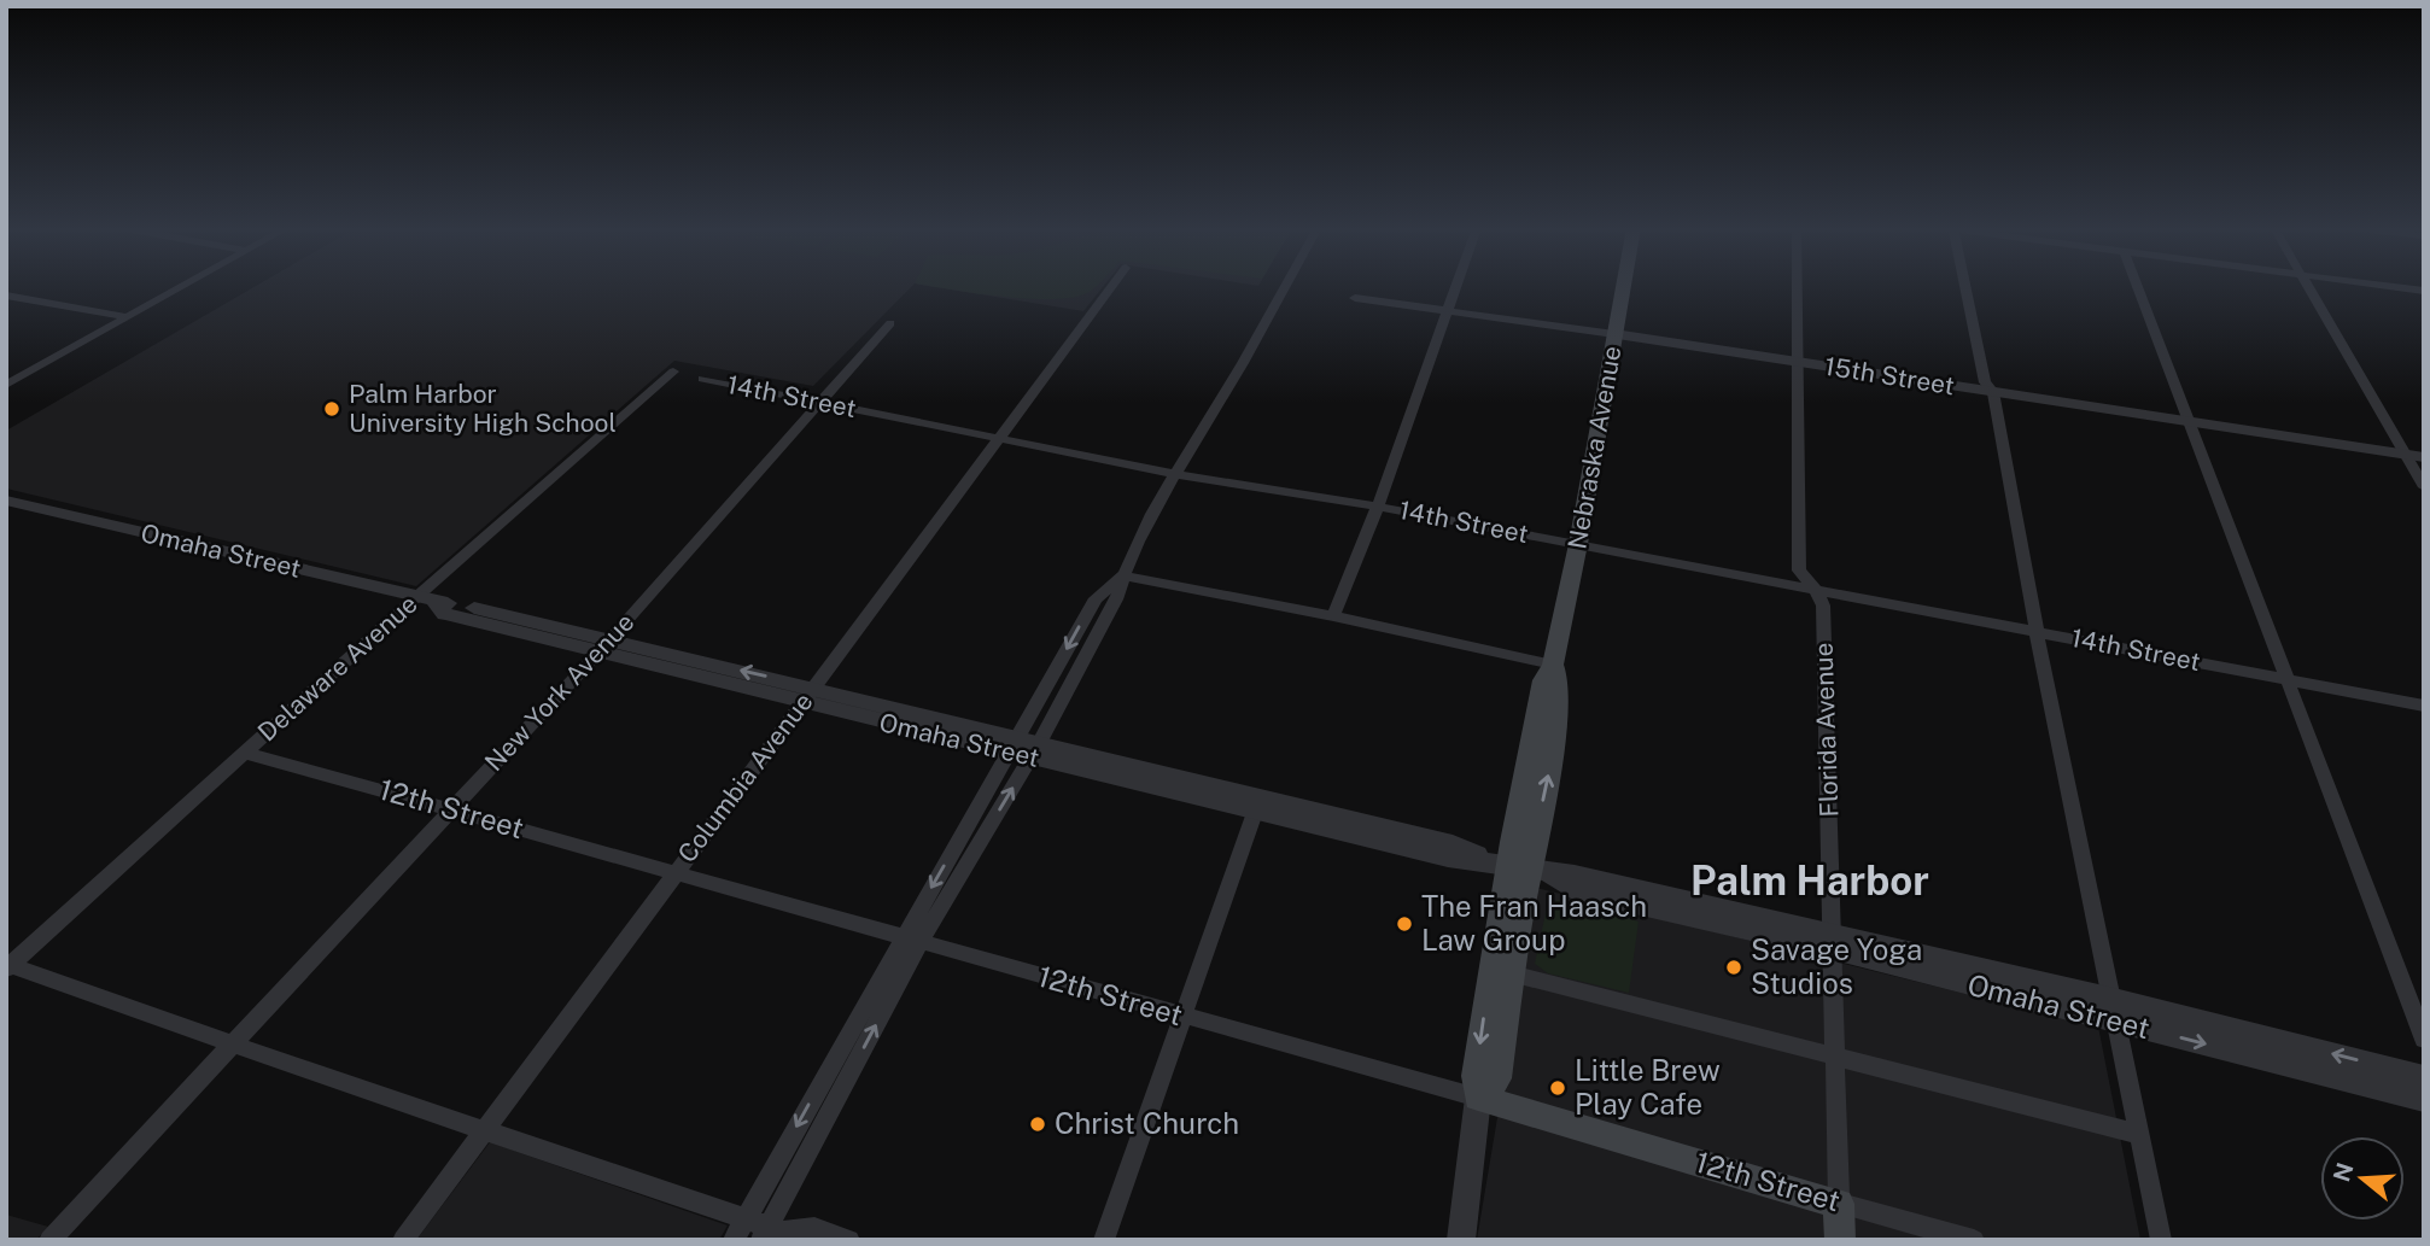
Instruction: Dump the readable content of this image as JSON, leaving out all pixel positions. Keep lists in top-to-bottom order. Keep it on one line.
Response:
{"streets":{"main road":["Nebraska Avenue","Florida Avenue","12th Street"],"street":["15th Street","14th Street","Omaha Street","Delaware Avenue","New York Avenue","Columbia Avenue"]},"crossings":[["15th Street","Nebraska Avenue"],["15th Street","Florida Avenue"],["14th Street","Nebraska Avenue"],["14th Street","New York Avenue"],["14th Street","Florida Avenue"],["14th Street","Columbia Avenue"],["Nebraska Avenue","Omaha Street"],["Nebraska Avenue","12th Street"],["Omaha Street","Delaware Avenue"],["Omaha Street","New York Avenue"],["Omaha Street","Florida Avenue"],["Omaha Street","Columbia Avenue"],["Delaware Avenue","12th Street"],["New York Avenue","12th Street"],["Florida Avenue","12th Street"],["Columbia Avenue","12th Street"]],"districts":["Palm Harbor"],"places":["Palm Harbor University High School","The Fran Haasch Law Group","Savage Yoga Studios","Little Brew Play Cafe","Christ Church"],"north":"left"}
